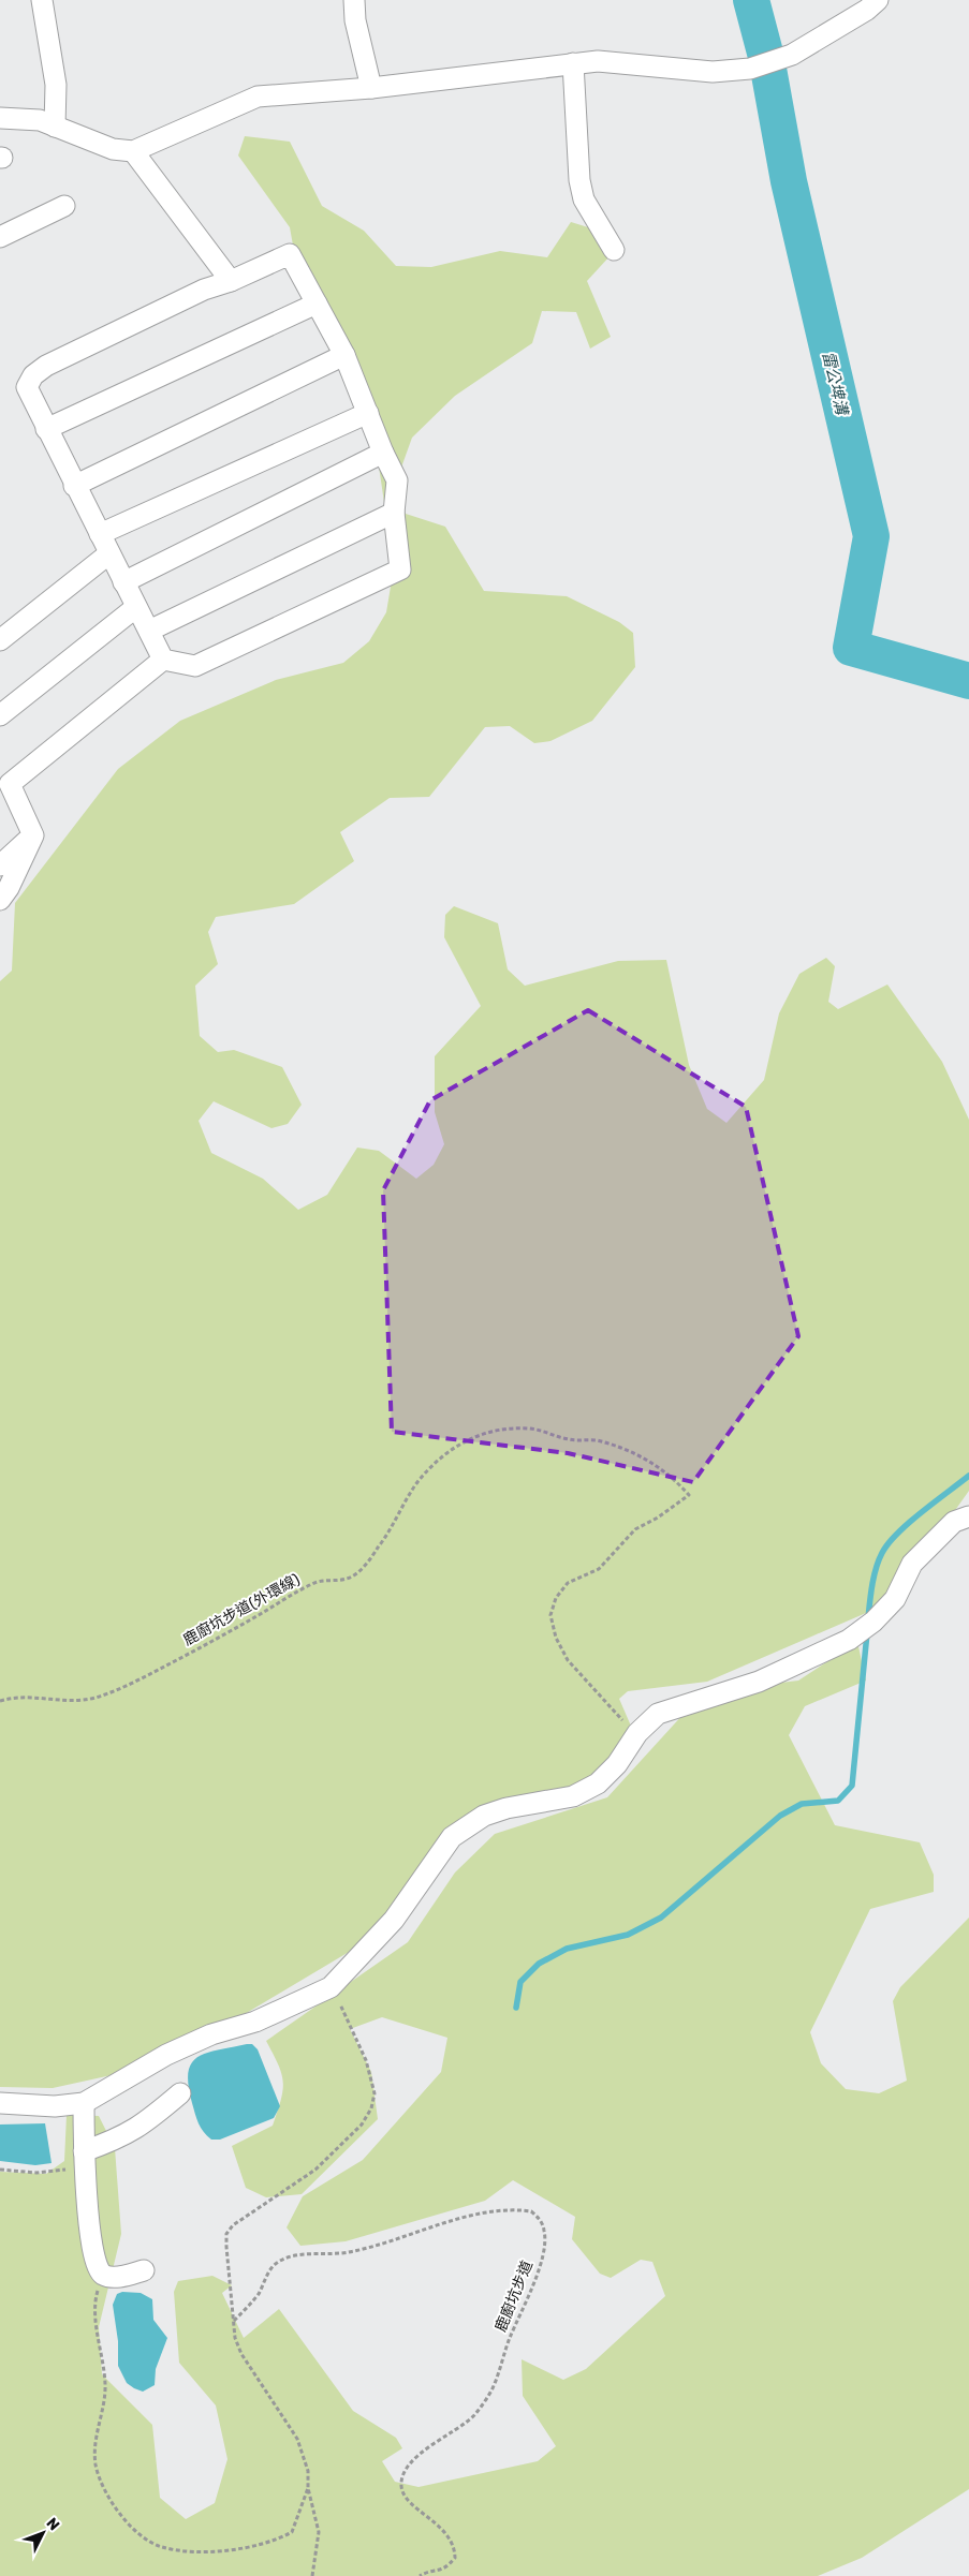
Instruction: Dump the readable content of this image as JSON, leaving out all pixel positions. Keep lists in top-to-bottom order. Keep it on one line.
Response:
{"streets":{"path":["鹿廚坑步道(外環線)","鹿廚坑步道"]},"water":["雷公埤溝"],"north":"top right"}
